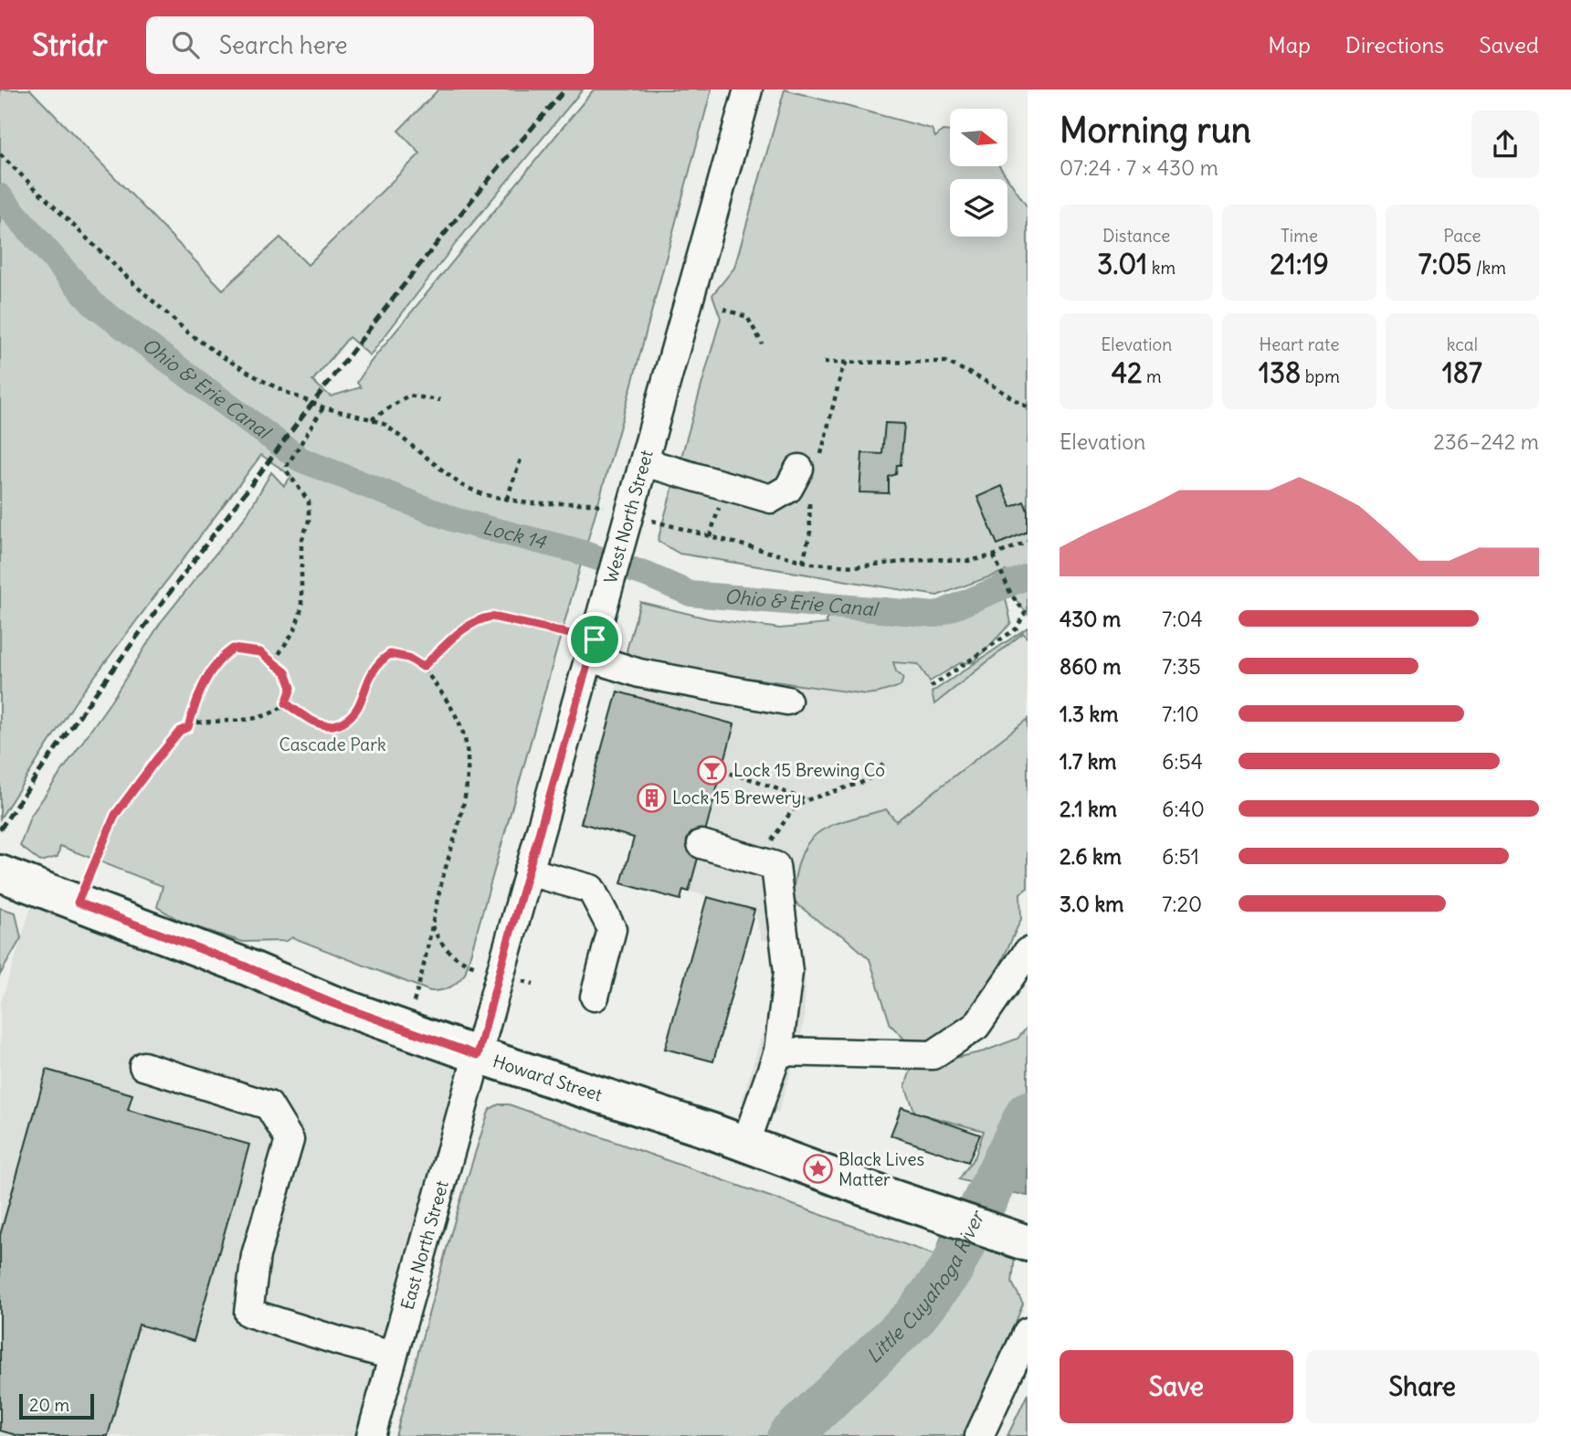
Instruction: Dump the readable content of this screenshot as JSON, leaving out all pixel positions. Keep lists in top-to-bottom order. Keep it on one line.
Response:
{"streets":{"main road":["Howard Street"],"street":["West North Street","East North Street"]},"crossings":[["West North Street","Howard Street"],["West North Street","East North Street"],["Howard Street","East North Street"]],"water":["Ohio & Erie Canal","Lock 14","Little Cuyahoga River"],"parks":["Cascade Park"],"places":{"bar":["Lock 15 Brewing Co"],"building":["Lock 15 Brewery"],"place":["Black Lives Matter"]},"scale_bar":"20 m","north":"right","page":{"header":"Stridr","search":"Search here","nav":["Map","Directions","Saved"],"heading":["Morning run","07:24 · 7 × 430 m"],"stats":[["Distance","3.01 km"],["Time","21:19"],["Pace","7:05 /km"],["Elevation","42 m"],["Heart rate","138 bpm"],["kcal","187"]],"chart":["Elevation","236–242 m"],"list":[{"name":"430 m","note":"7:04"},{"name":"860 m","note":"7:35"},{"name":"1.3 km","note":"7:10"},{"name":"1.7 km","note":"6:54"},{"name":"2.1 km","note":"6:40"},{"name":"2.6 km","note":"6:51"},{"name":"3.0 km","note":"7:20"}],"buttons":["Save","Share"],"scale":"20 m"}}
